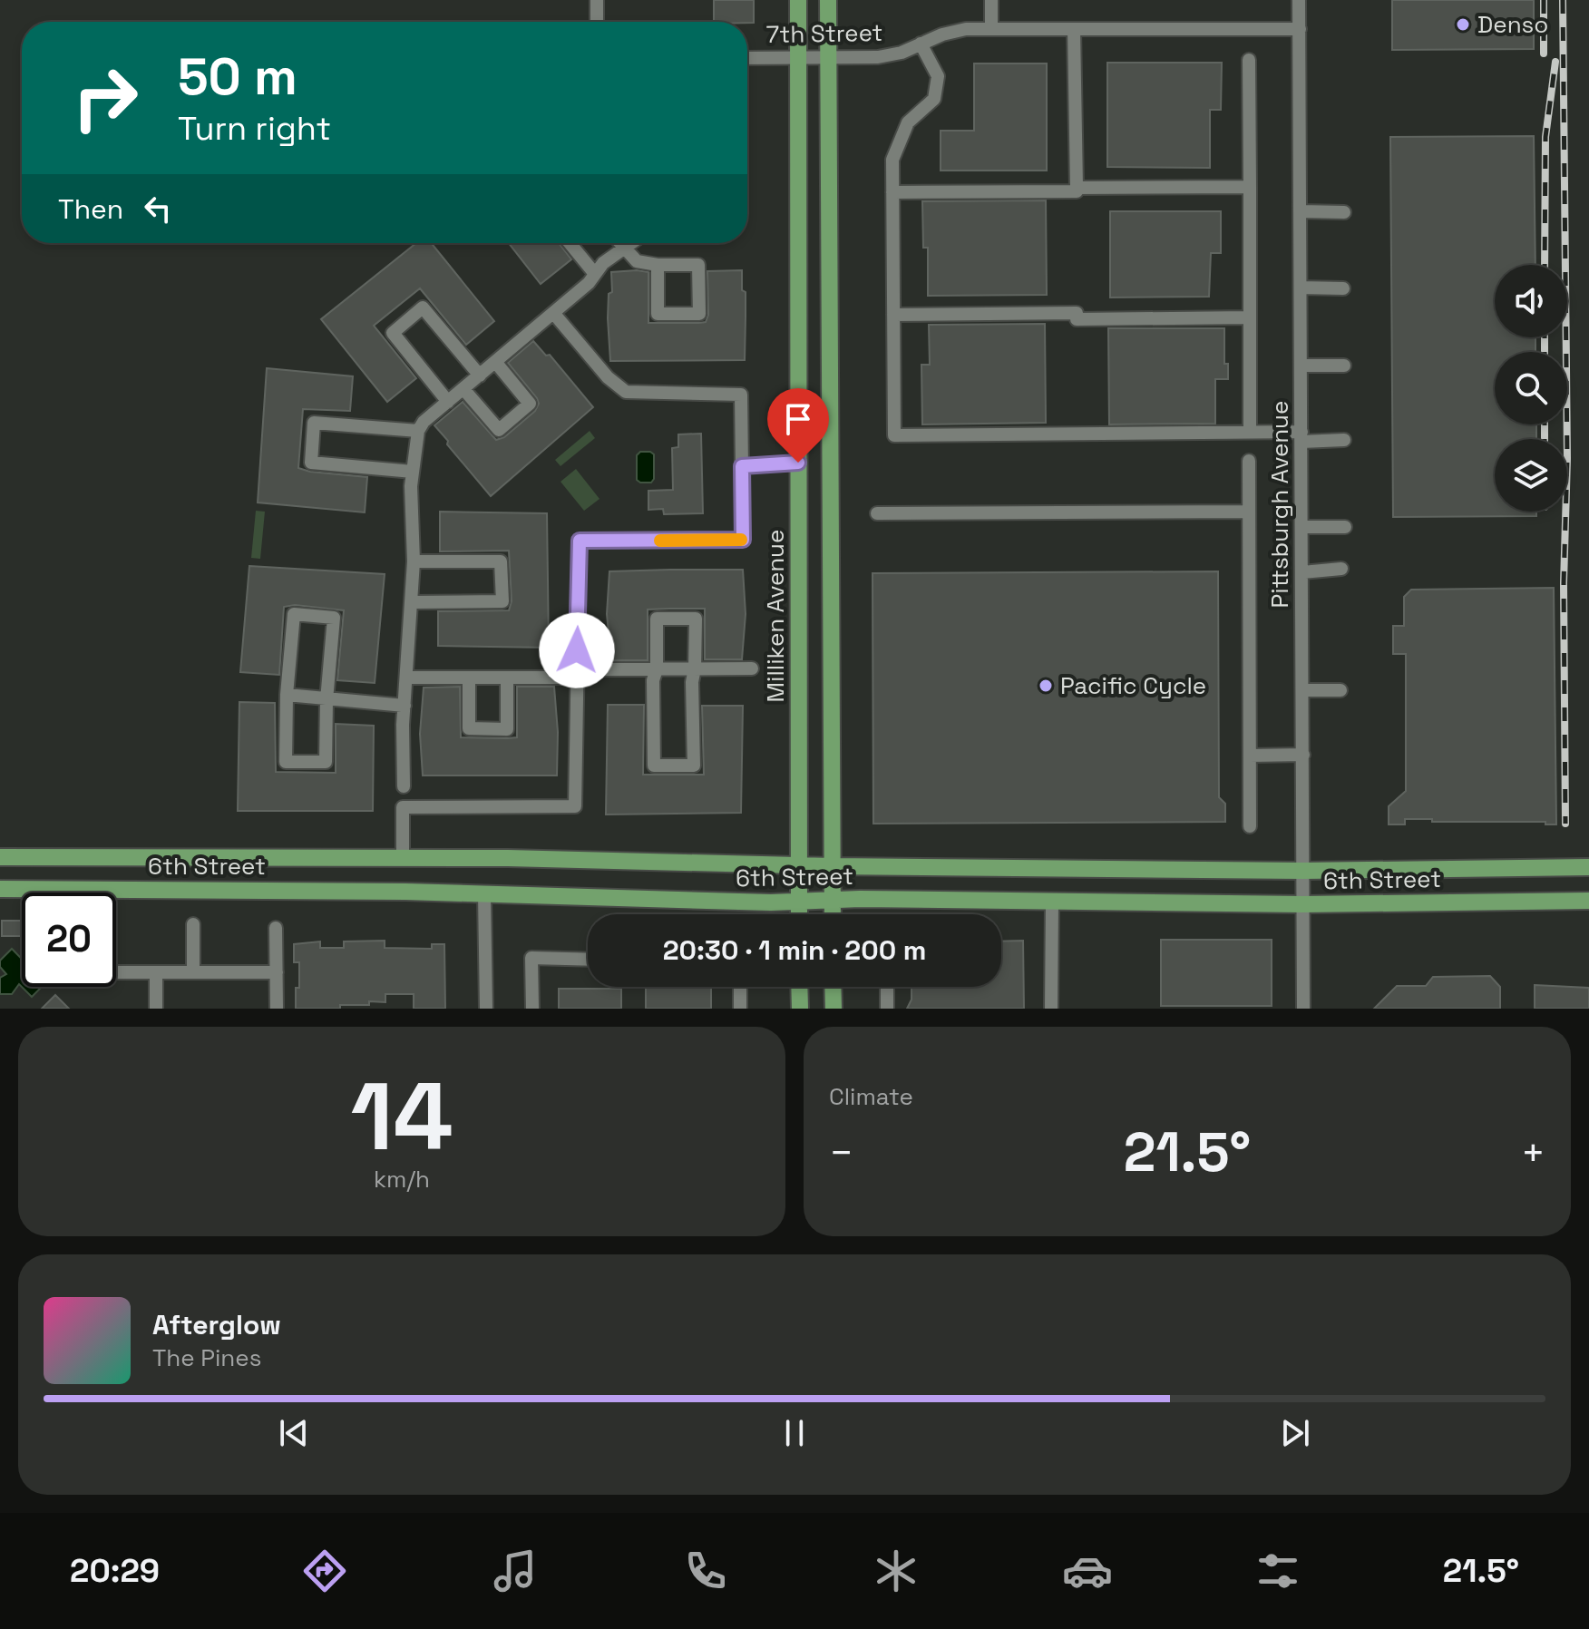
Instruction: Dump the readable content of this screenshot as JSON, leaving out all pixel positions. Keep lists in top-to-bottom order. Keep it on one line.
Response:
{"streets":{"main road":["Milliken Avenue","6th Street"],"street":["7th Street","Pittsburgh Avenue"]},"crossings":[["7th Street","Pittsburgh Avenue"],["7th Street","Milliken Avenue"],["Pittsburgh Avenue","6th Street"],["Milliken Avenue","6th Street"]],"places":["Denso","Pacific Cycle"],"page":{"turn":["50 m","Turn right"],"then":"Then","limit":"20","trip":"20:30 · 1 min · 200 m","tile":[["14","km/h"],"Climate"],"heat":["−","21.5°","+"],"song":["Afterglow","The Pines"],"tabs":["20:29","21.5°"]}}
